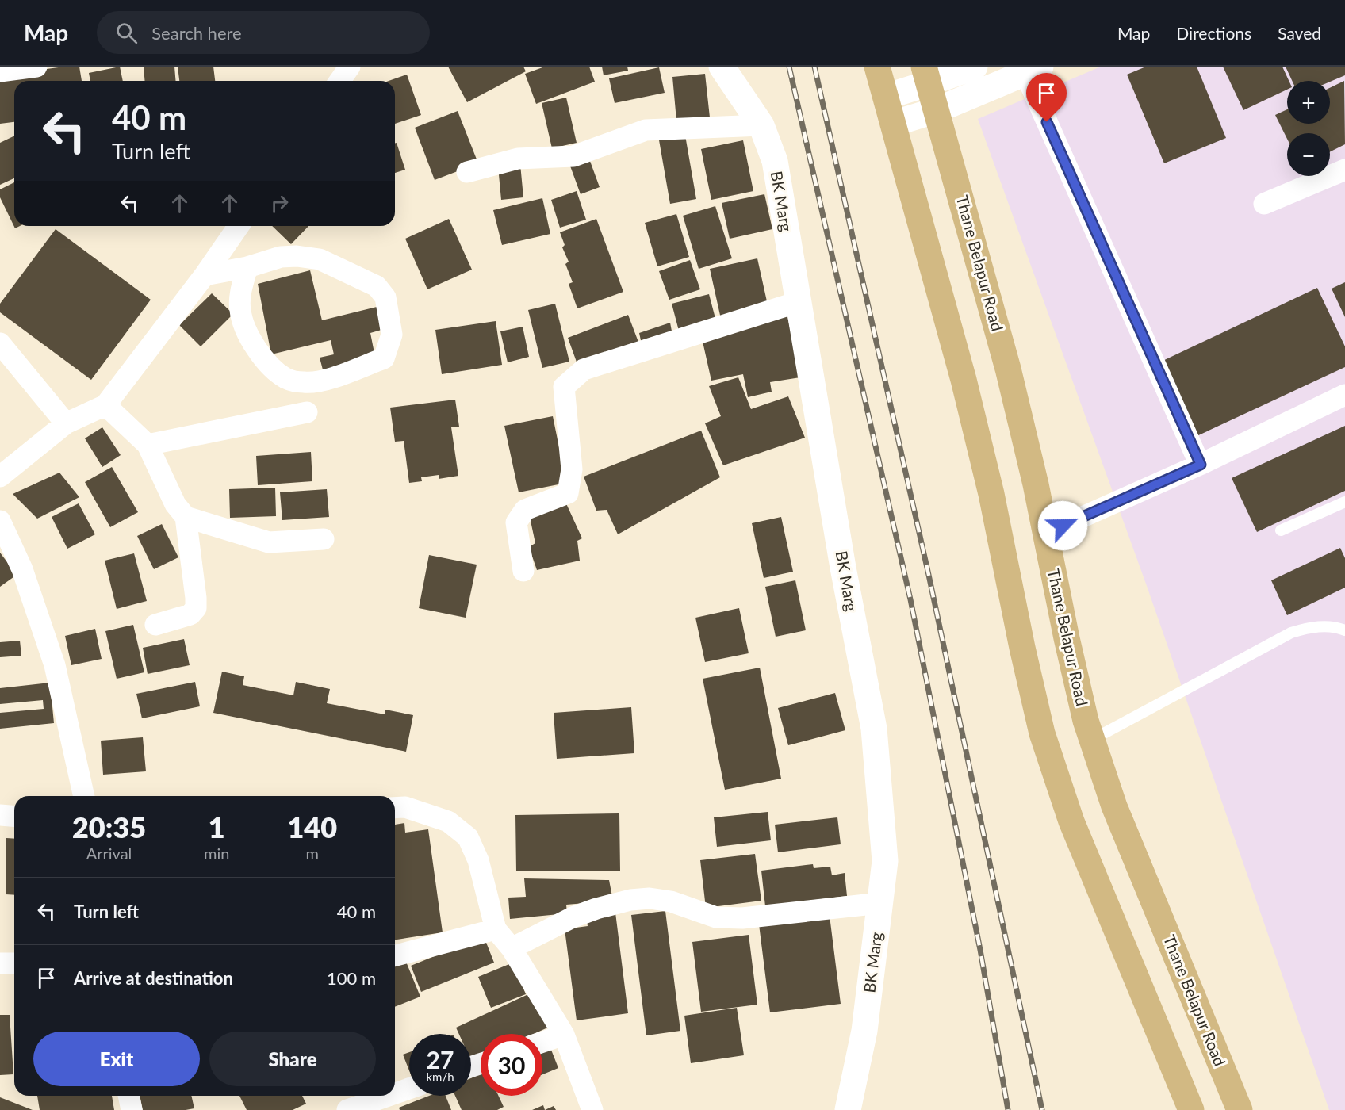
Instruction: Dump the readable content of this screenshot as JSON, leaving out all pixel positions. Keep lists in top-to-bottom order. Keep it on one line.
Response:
{"streets":{"main road":["Thane Belapur Road"],"street":["BK Marg"]},"page":{"header":"Map","search":"Search here","nav":["Map","Directions","Saved"],"map_buttons":["+","−"],"turn":["40 m","Turn left"],"eta":["20:35","Arrival","1","min","140","m"],"list":[{"name":"Turn left","value":"40 m"},{"name":"Arrive at destination","value":"100 m"}],"buttons":["Exit","Share"],"speed":"27 km/h","limit":"30"}}
